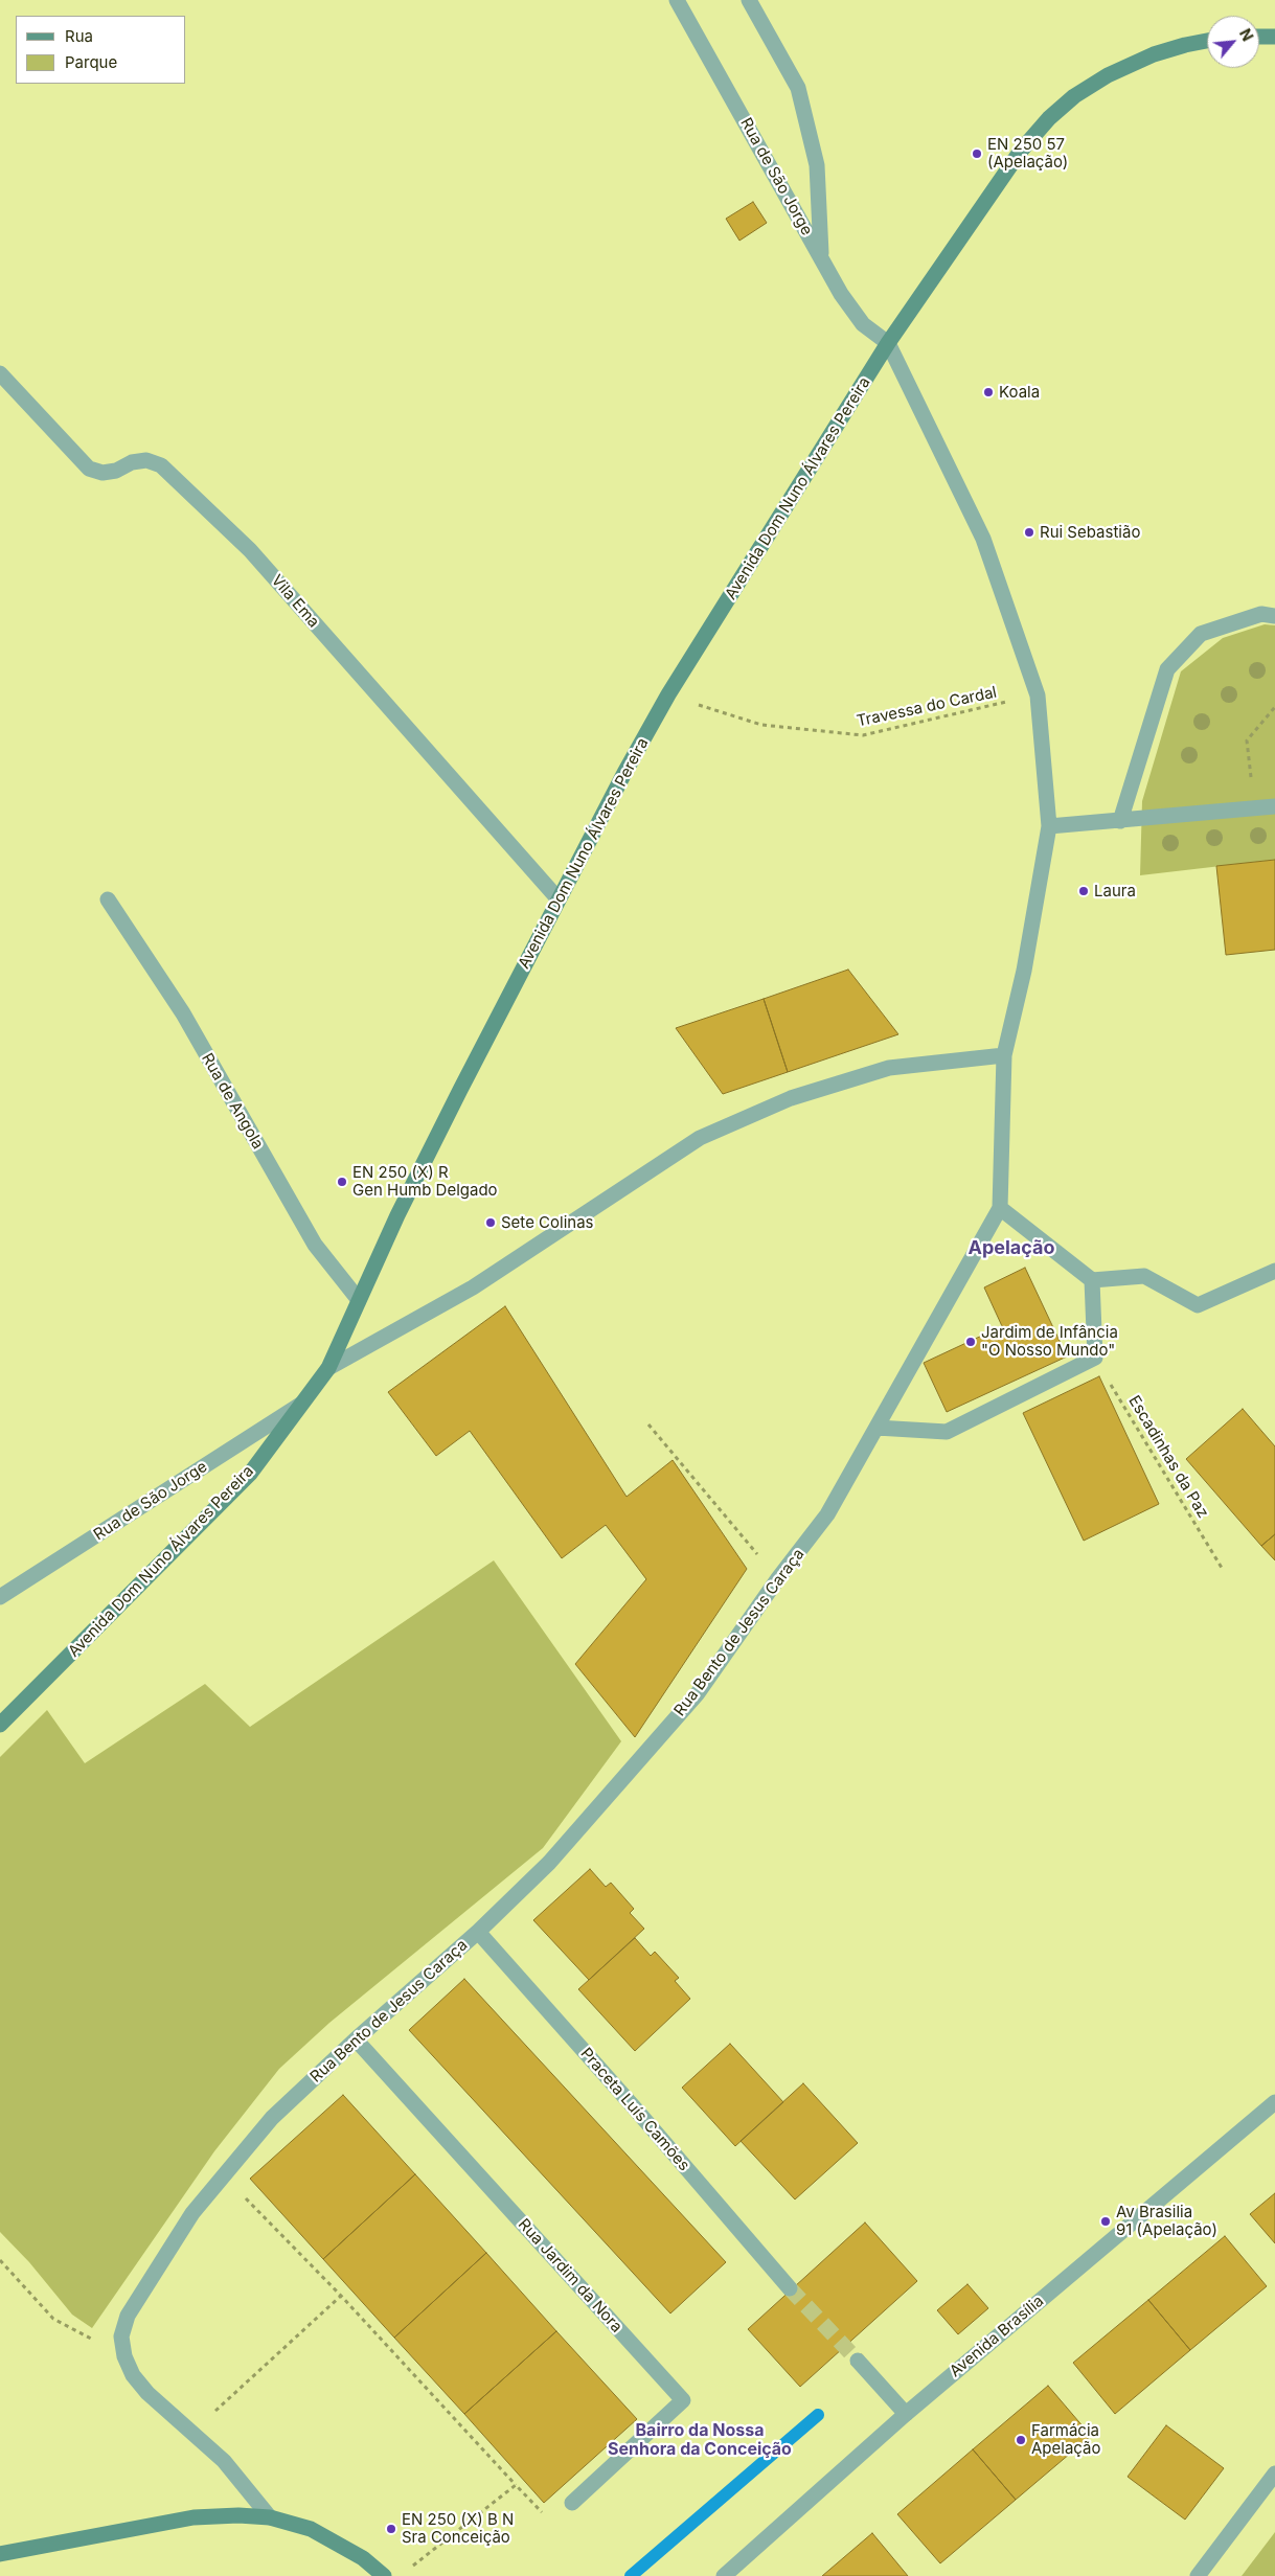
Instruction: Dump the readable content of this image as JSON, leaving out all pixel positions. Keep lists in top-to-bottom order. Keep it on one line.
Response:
{"streets":{"main road":["Avenida Dom Nuno Álvares Pereira"],"street":["Rua de São Jorge","Vila Ema","Rua de Angola","Rua Bento de Jesus Caraça","Praceta Luís Camões","Rua Jardim da Nora","Avenida Brasília"],"path":["Travessa do Cardal","Escadinhas da Paz"]},"crossings":[["Rua de São Jorge","Avenida Dom Nuno Álvares Pereira"],["Avenida Dom Nuno Álvares Pereira","Vila Ema"],["Avenida Dom Nuno Álvares Pereira","Travessa do Cardal"],["Avenida Dom Nuno Álvares Pereira","Rua de Angola"],["Rua Bento de Jesus Caraça","Praceta Luís Camões"],["Rua Bento de Jesus Caraça","Rua Jardim da Nora"]],"districts":["Apelação","Bairro da Nossa Senhora da Conceição"],"places":["EN 250 57 (Apelação)","Koala","Rui Sebastião","Laura","EN 250 (X) R Gen Humb Delgado","Sete Colinas","Jardim de Infância \"O Nosso Mundo\"","Av Brasilia 91 (Apelação)","Farmácia Apelação","EN 250 (X) B N Sra Conceição"],"legend":["Rua","Parque"],"north":"top right"}
